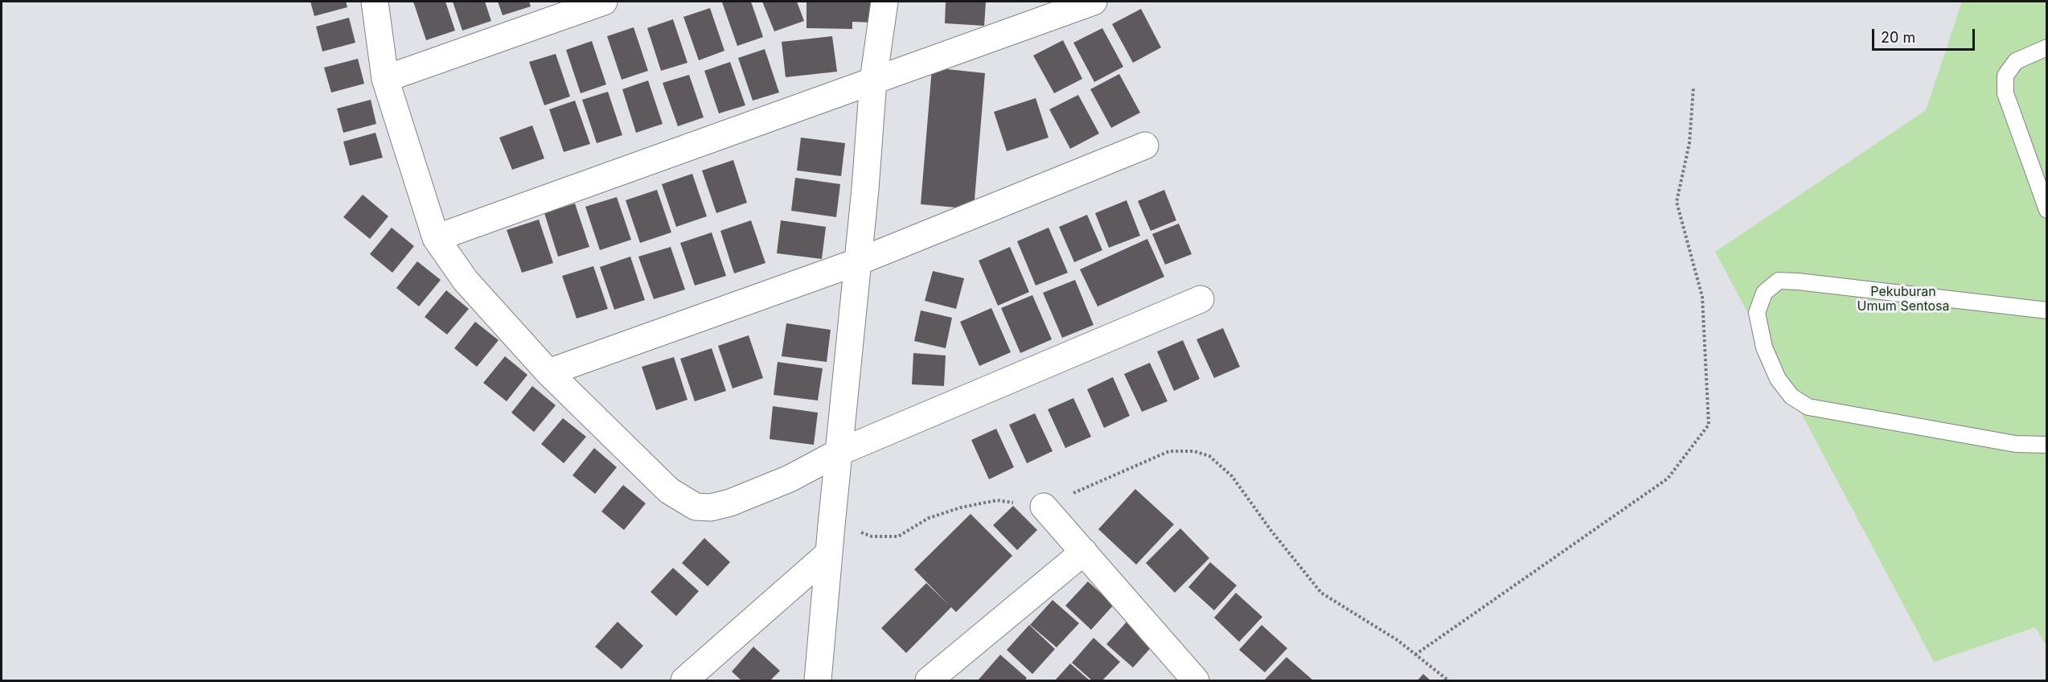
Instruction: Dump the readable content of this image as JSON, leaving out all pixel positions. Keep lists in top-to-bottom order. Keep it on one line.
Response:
{"parks":["Pekuburan Umum Sentosa"],"scale_bar":"20 m"}
